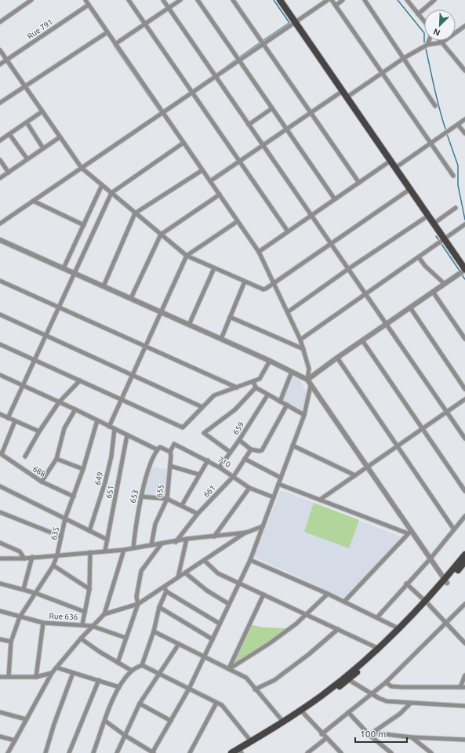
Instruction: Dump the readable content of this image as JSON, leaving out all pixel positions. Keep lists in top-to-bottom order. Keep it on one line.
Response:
{"streets":{"street":["Rue 791","659","710","688","649","655","661","651","653","635","Rue 636"]},"crossings":[["659","710"],["710","655"],["710","661"],["688","635"],["635","Rue 636"]],"scale_bar":"100 m","north":"bottom left"}
